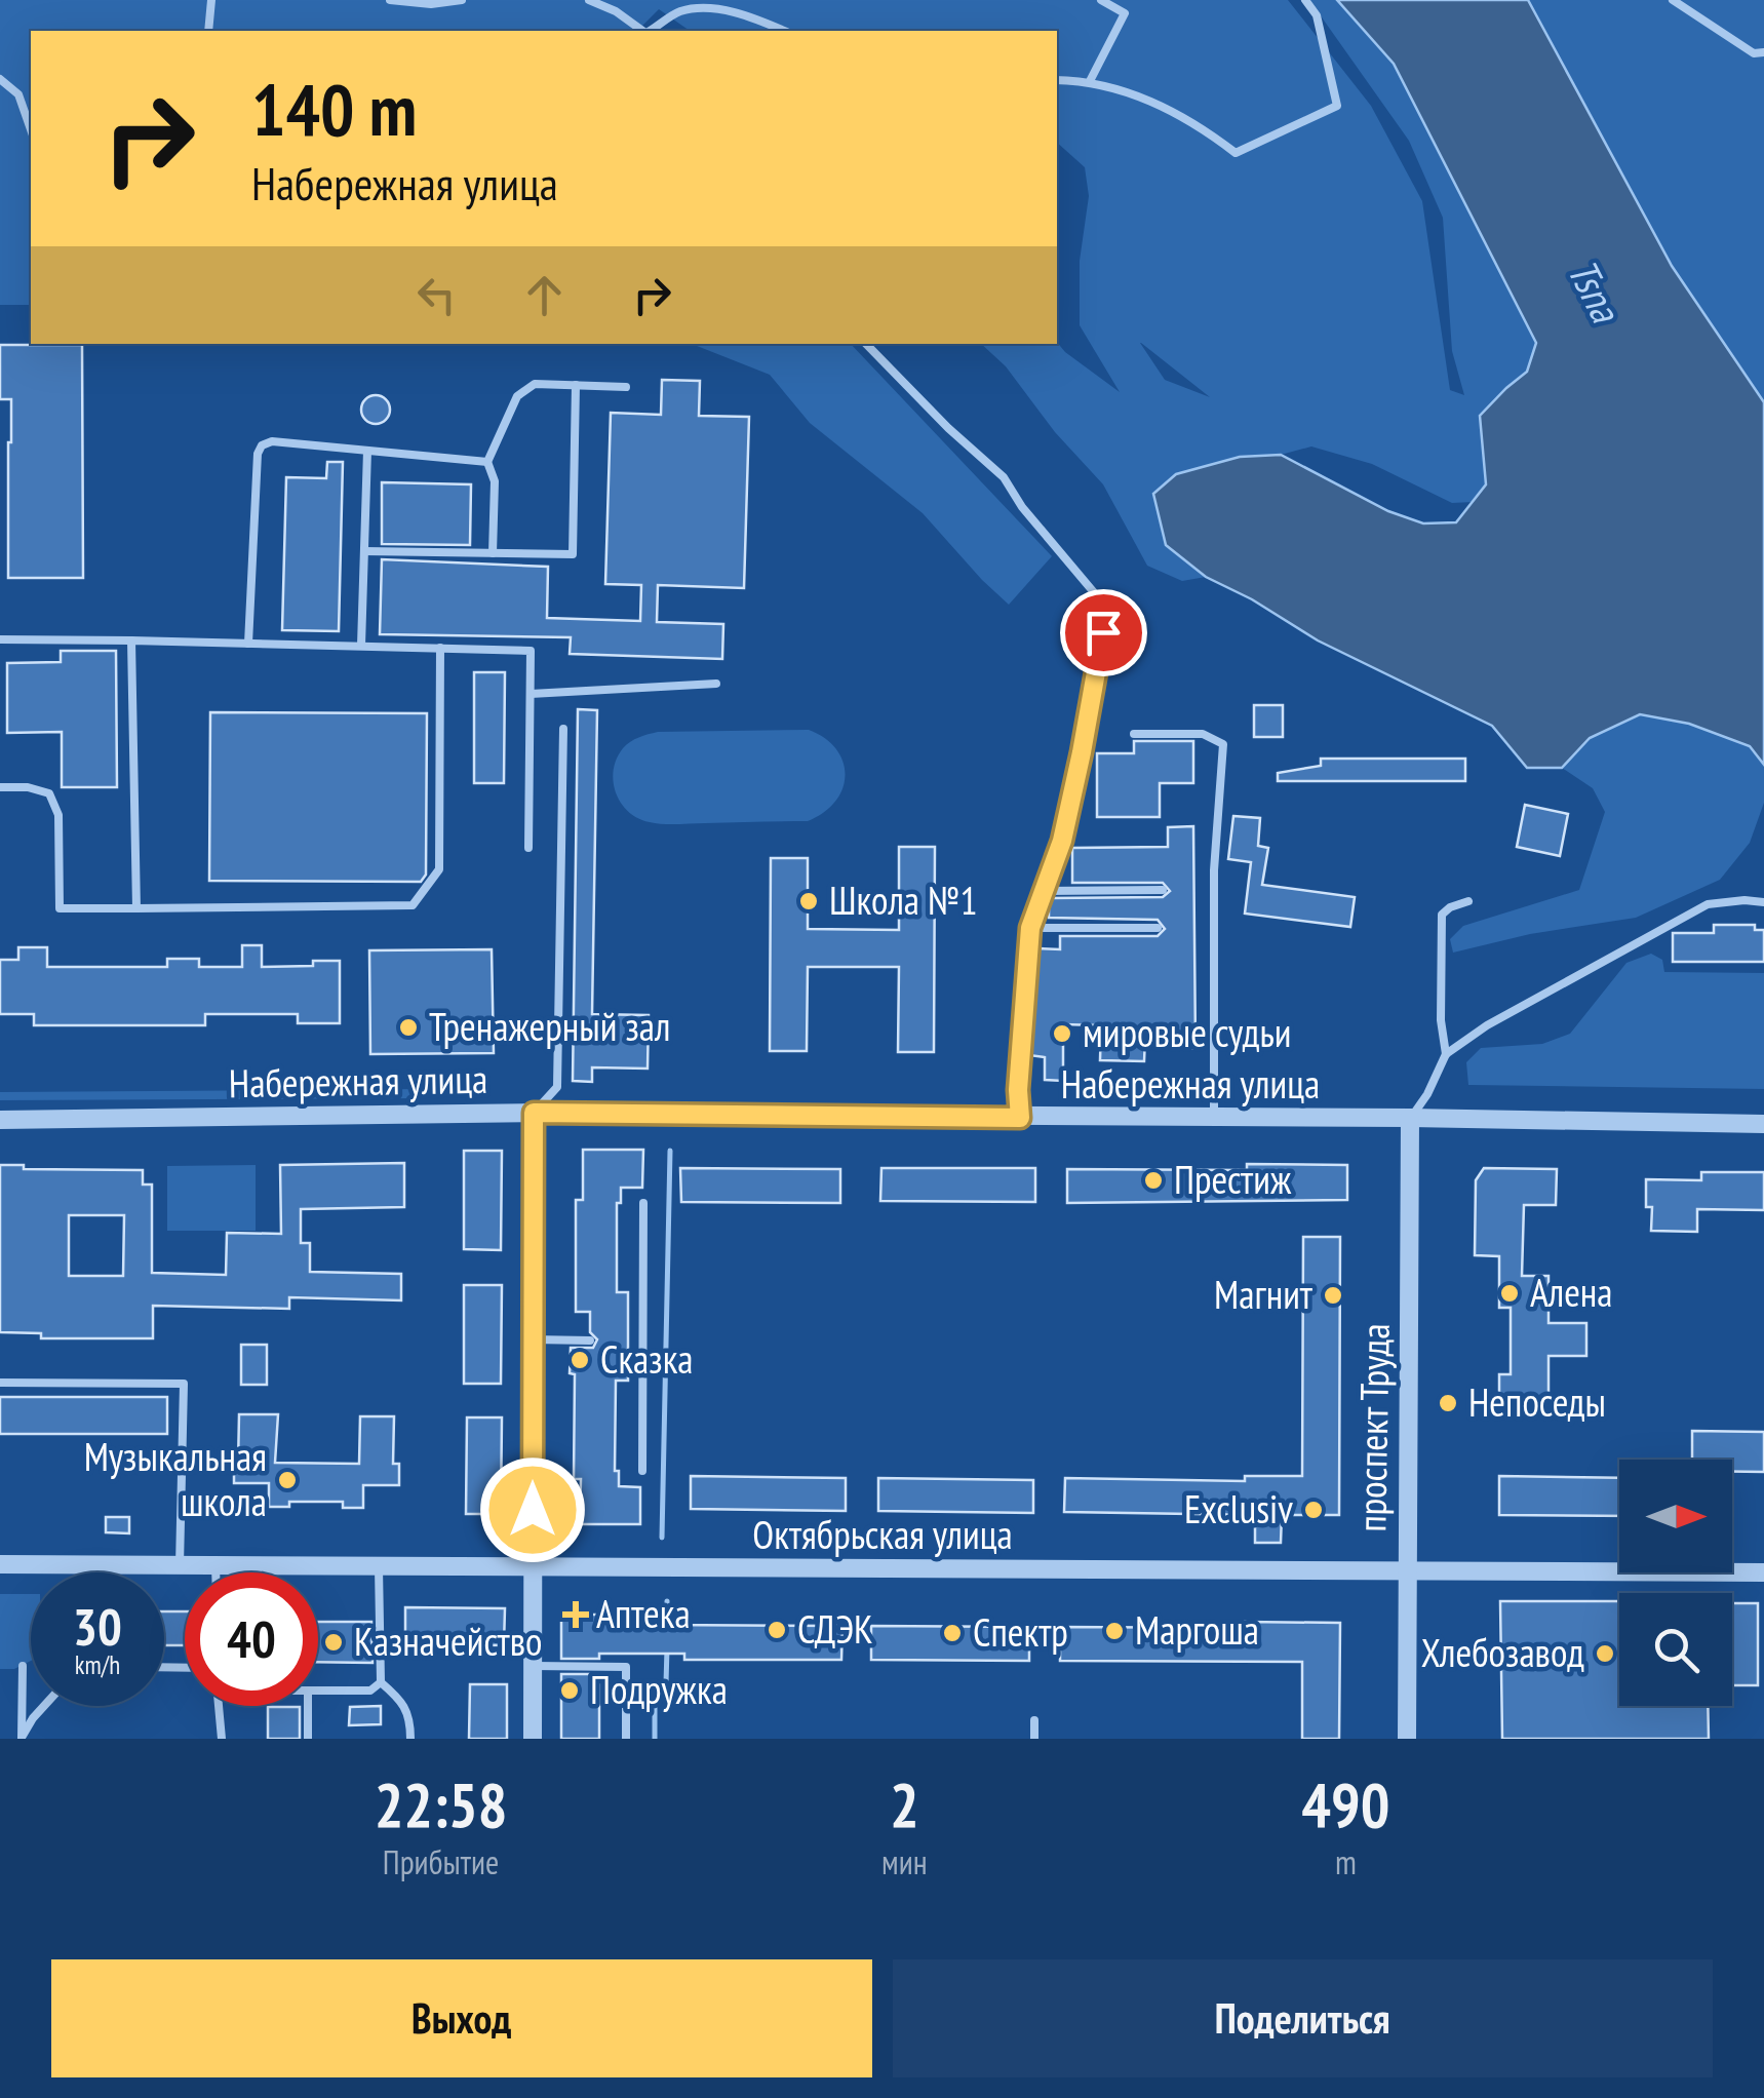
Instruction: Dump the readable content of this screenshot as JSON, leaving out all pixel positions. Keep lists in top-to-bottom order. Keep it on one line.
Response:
{"streets":{"street":["Набережная улица","проспект Труда","Октябрьская улица"]},"crossings":[["Набережная улица","проспект Труда"],["проспект Труда","Октябрьская улица"]],"water":["Tsna"],"places":{"other":["Школа №1","Тренажерный зал","мировые судьи","Престиж","Алена","Магнит","Сказка","Непоседы","Музыкальная школа","Exclusiv","СДЭК","Маргоша","Спектр","Казначейство","Хлебозавод","Подружка"],"health":["Аптека"]},"north":"right","page":{"turn":["140 m","Набережная улица"],"speed":"30 km/h","limit":"40","eta":["22:58","Прибытие","2","мин","490","m"],"buttons":["Выход","Поделиться"]}}
